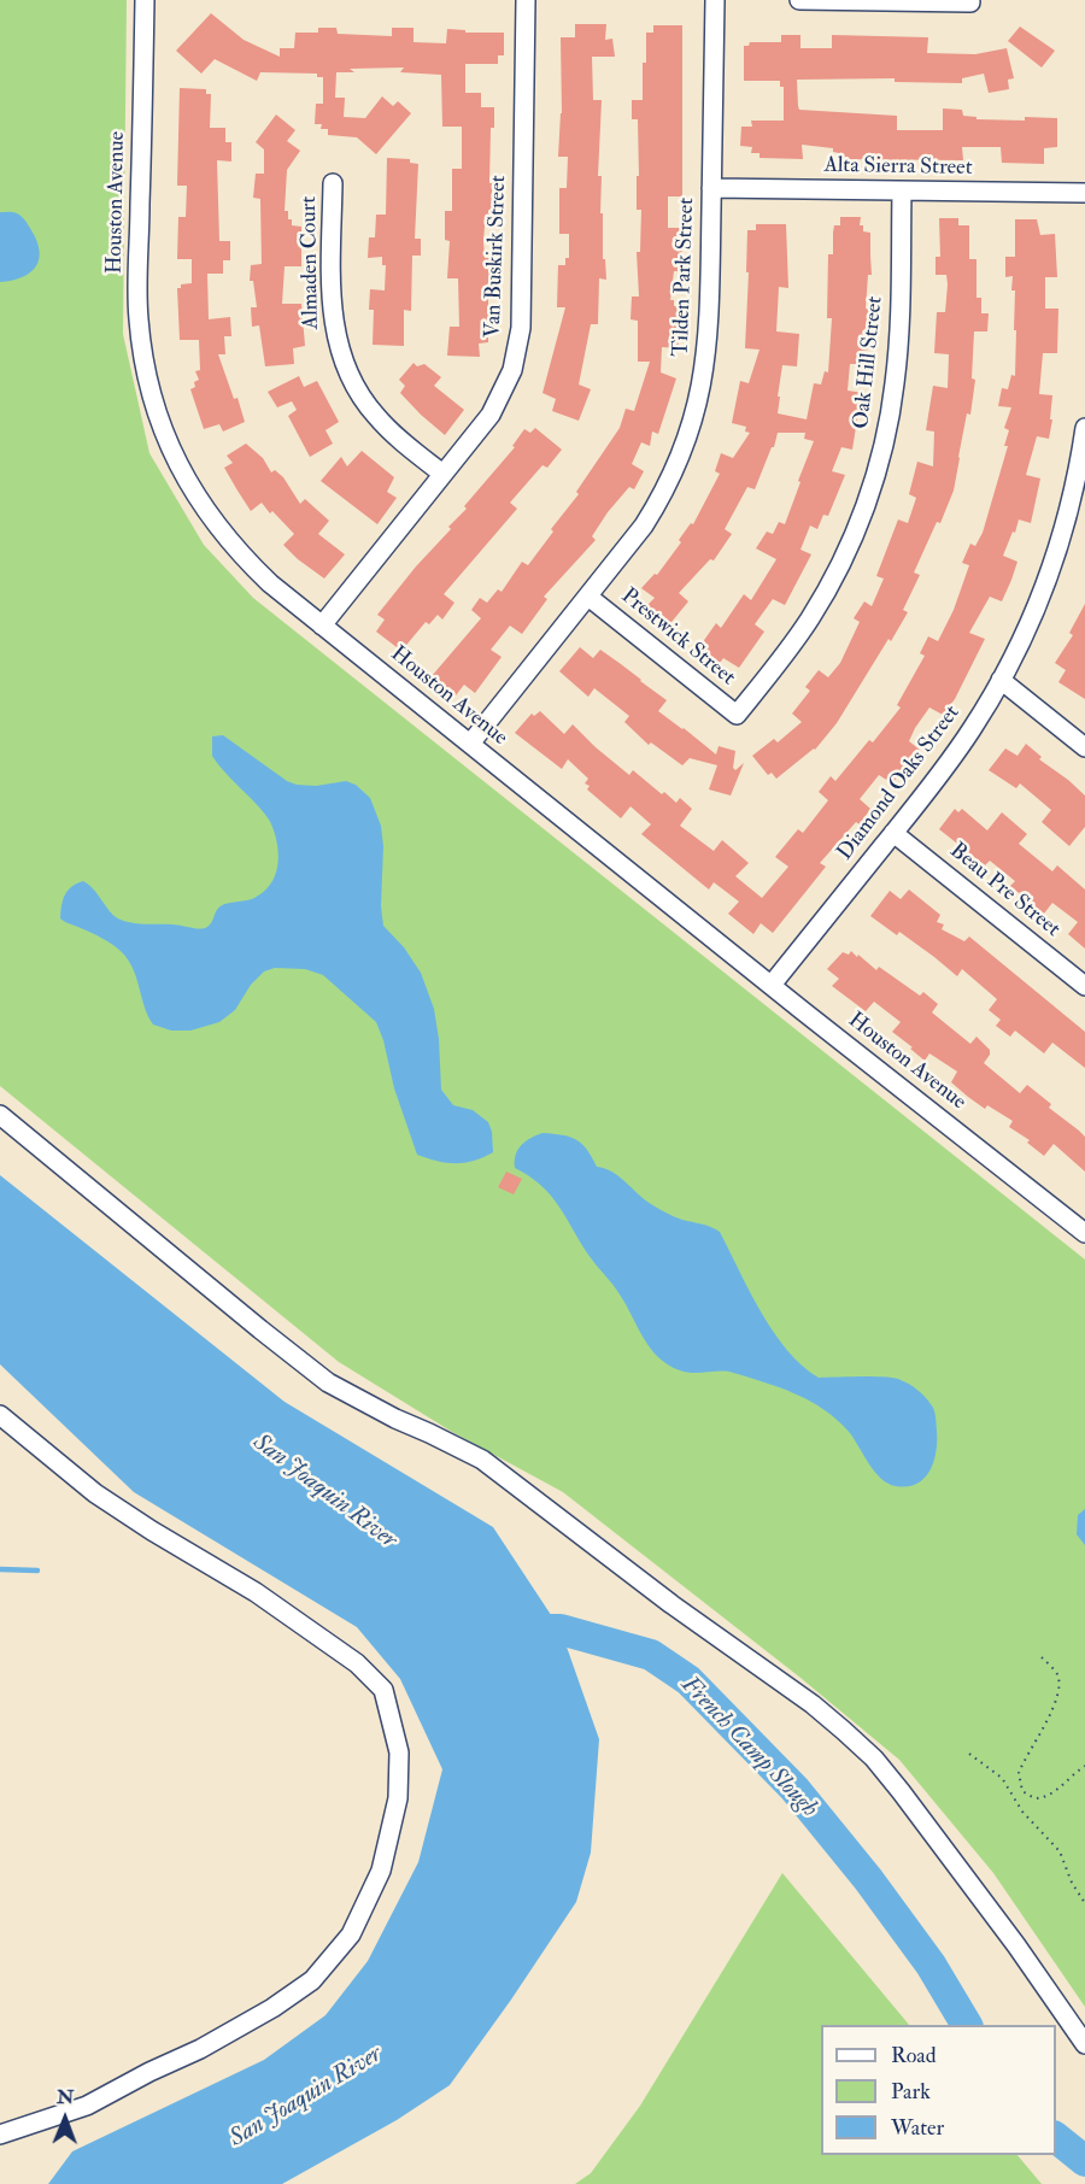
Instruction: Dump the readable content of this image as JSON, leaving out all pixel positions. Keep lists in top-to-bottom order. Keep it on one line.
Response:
{"streets":{"street":["Alta Sierra Street","Houston Avenue","Van Buskirk Street","Almaden Court","Tilden Park Street","Oak Hill Street","Prestwick Street","Diamond Oaks Street","Beau Pre Street"]},"crossings":[["Alta Sierra Street","Tilden Park Street"],["Alta Sierra Street","Oak Hill Street"],["Houston Avenue","Van Buskirk Street"],["Houston Avenue","Tilden Park Street"],["Houston Avenue","Diamond Oaks Street"],["Van Buskirk Street","Almaden Court"],["Tilden Park Street","Prestwick Street"],["Oak Hill Street","Prestwick Street"],["Diamond Oaks Street","Beau Pre Street"]],"water":["San Joaquin River","French Camp Slough"],"legend":["Road","Park","Water"],"north":"top"}
